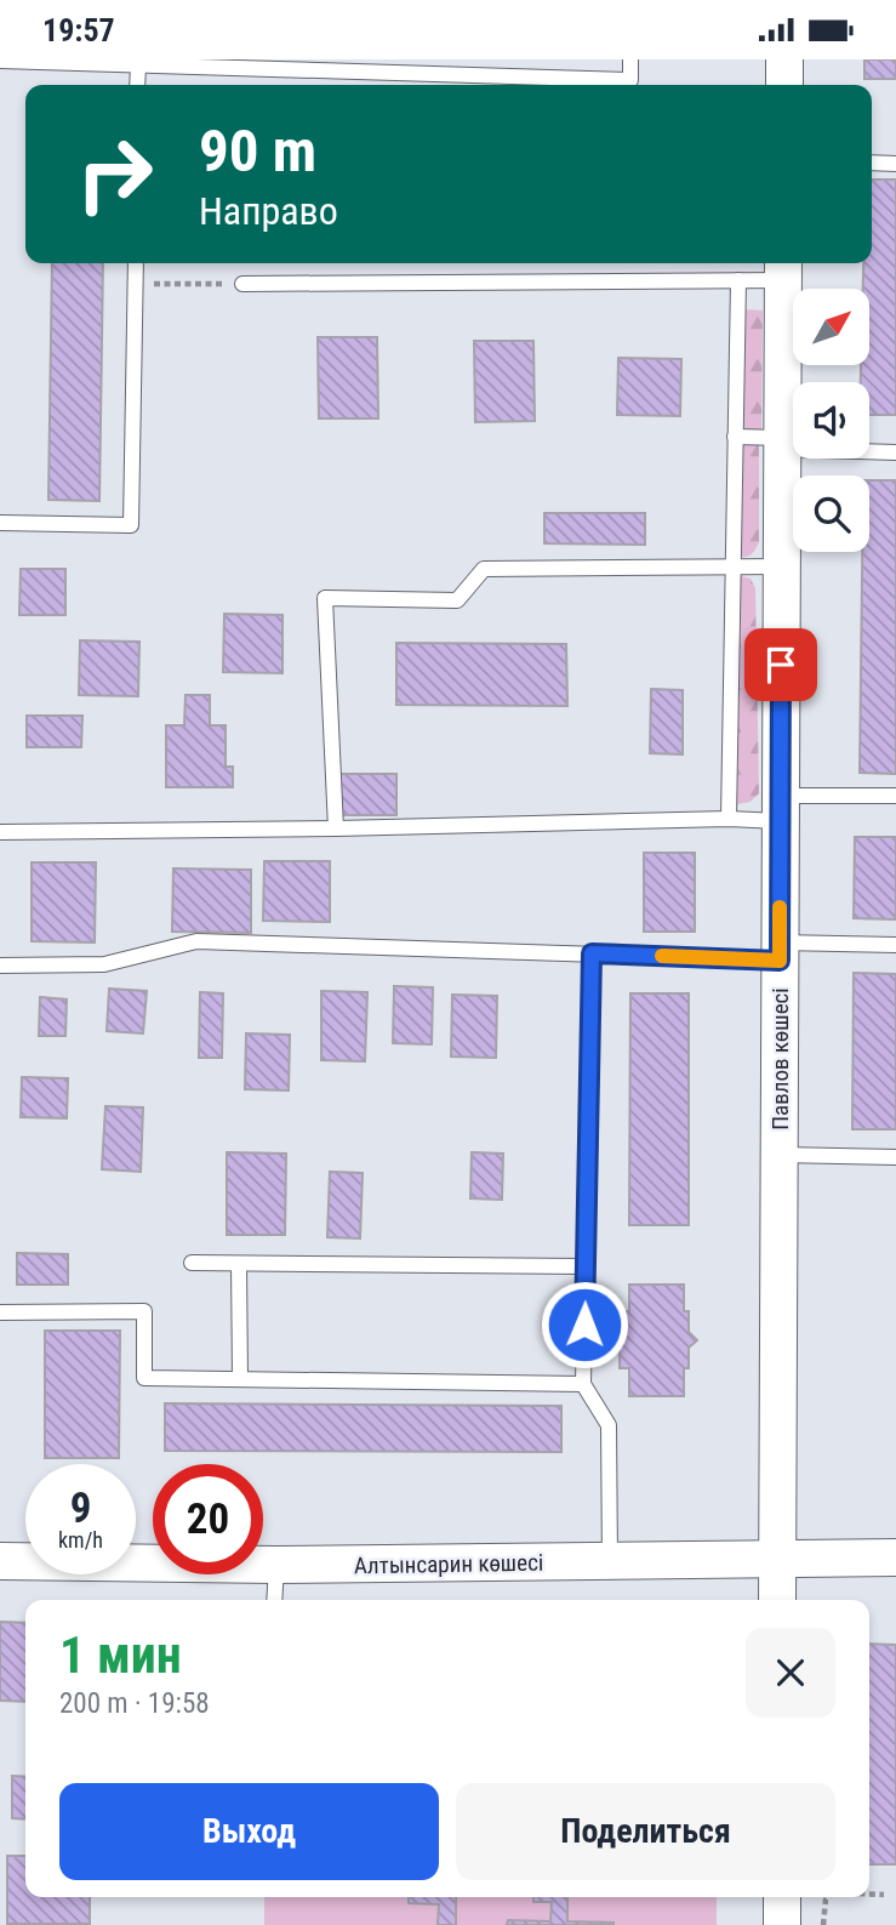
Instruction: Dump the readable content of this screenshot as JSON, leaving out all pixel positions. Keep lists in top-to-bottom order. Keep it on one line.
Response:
{"streets":{"street":["Павлов көшесі","Алтынсарин көшесі"]},"crossings":[["Павлов көшесі","Алтынсарин көшесі"]],"north":"top right","page":{"status":"19:57","turn":["90 m","Направо"],"speed":"9 km/h","limit":"20","heading":["1 мин","200 m · 19:58"],"buttons":["Выход","Поделиться"]}}
